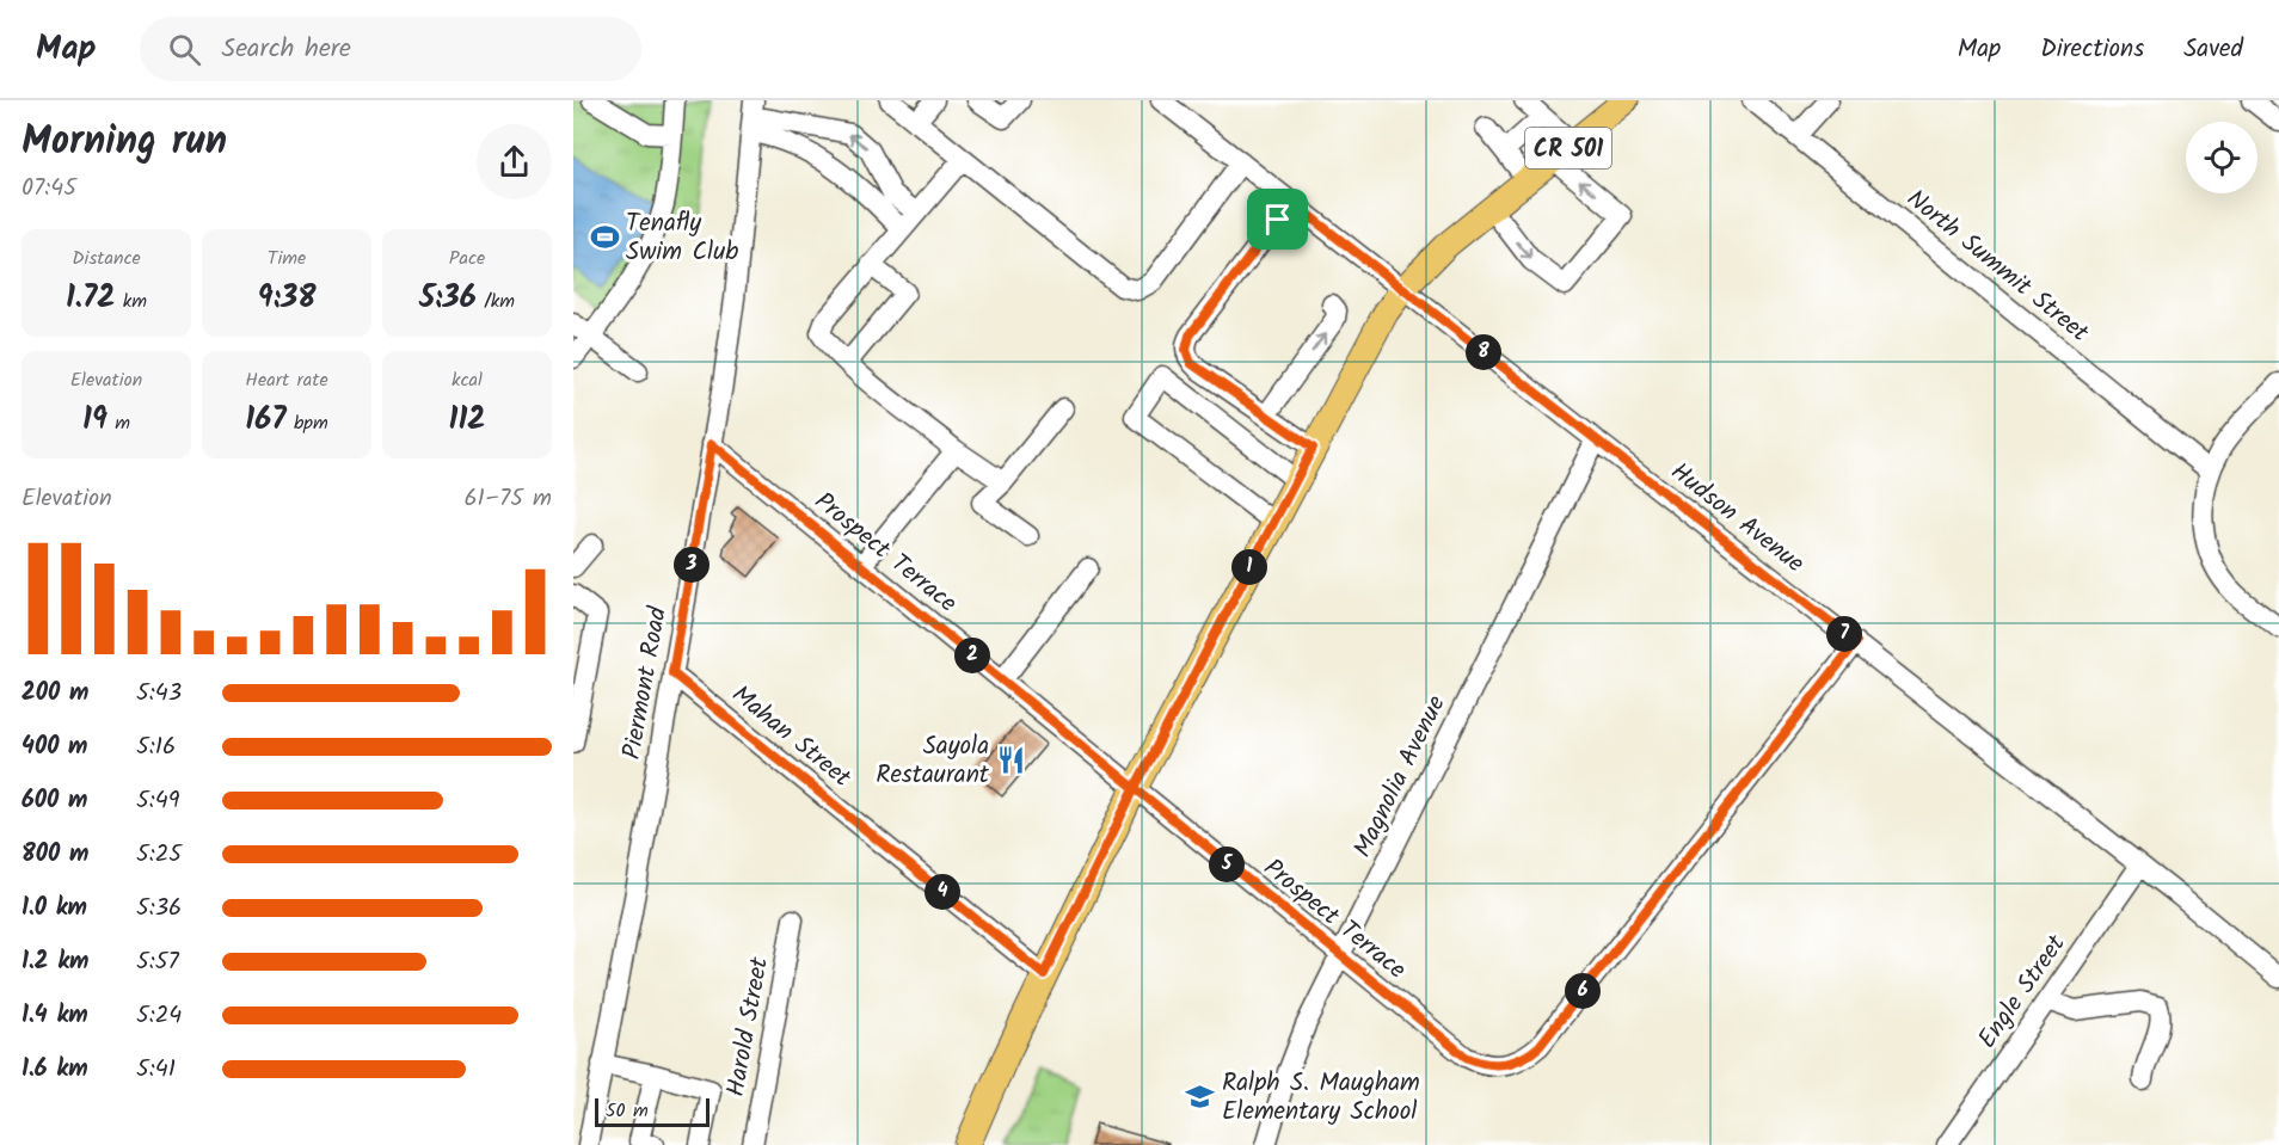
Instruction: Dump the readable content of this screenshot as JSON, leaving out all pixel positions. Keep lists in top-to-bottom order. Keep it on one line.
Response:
{"streets":{"main road":["CR 501"],"street":["North Summit Street","Hudson Avenue","Prospect Terrace","Piermont Road","Mahan Street","Magnolia Avenue","Engle Street","Harold Street"]},"crossings":[["CR 501","Hudson Avenue"],["CR 501","Prospect Terrace"],["CR 501","Mahan Street"],["Hudson Avenue","Prospect Terrace"],["Hudson Avenue","Magnolia Avenue"],["Hudson Avenue","Engle Street"],["Prospect Terrace","Piermont Road"],["Prospect Terrace","Magnolia Avenue"],["Piermont Road","Mahan Street"]],"places":{"sports":["Tenafly Swim Club"],"restaurant":["Sayola Restaurant"],"school or university":["Ralph S. Maugham Elementary School"]},"scale_bar":"50 m","page":{"header":"Map","search":"Search here","nav":["Map","Directions","Saved"],"heading":["Morning run","07:45"],"stats":[["Distance","1.72 km"],["Time","9:38"],["Pace","5:36 /km"],["Elevation","19 m"],["Heart rate","167 bpm"],["kcal","112"]],"pins":["8","3","1","7","2","5","4","6"],"chart":["Elevation","61–75 m"],"list":[{"name":"200 m","note":"5:43"},{"name":"400 m","note":"5:16"},{"name":"600 m","note":"5:49"},{"name":"800 m","note":"5:25"},{"name":"1.0 km","note":"5:36"},{"name":"1.2 km","note":"5:57"},{"name":"1.4 km","note":"5:24"},{"name":"1.6 km","note":"5:41"}],"scale":"50 m"}}
